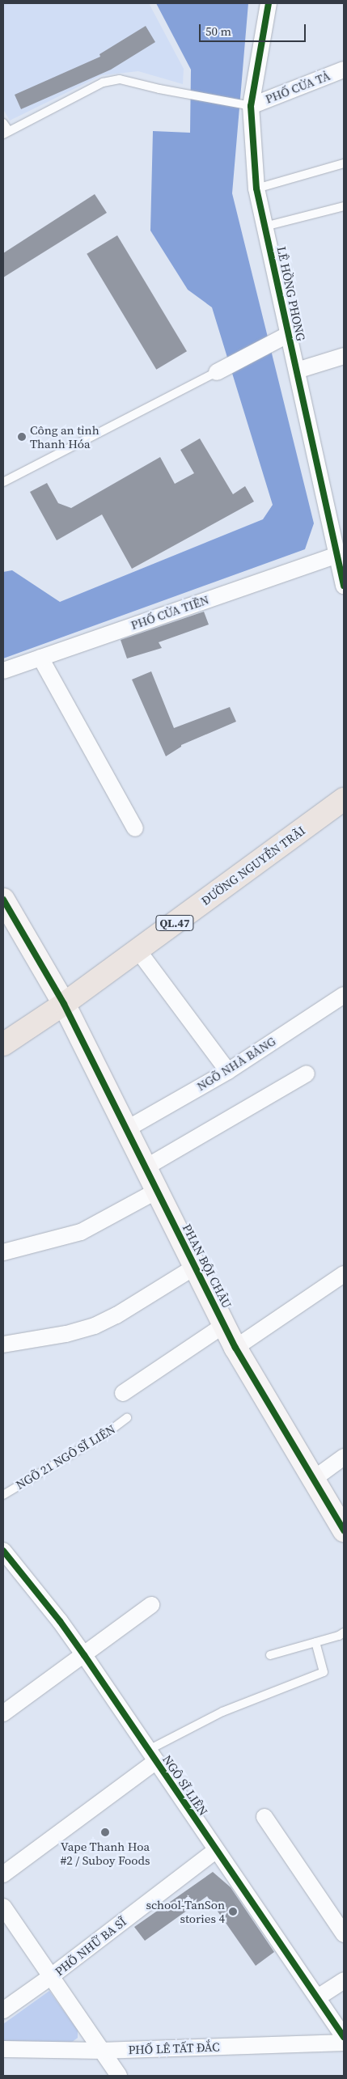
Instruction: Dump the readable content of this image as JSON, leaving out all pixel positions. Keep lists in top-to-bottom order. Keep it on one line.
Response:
{"streets":{"highway":["ĐƯỜNG NGUYỄN TRÃI","QL.47"],"street":["PHỐ CỬA TẢ","LÊ HỒNG PHONG","PHỐ CỬA TIỀN","NGÕ NHÀ BẢNG","PHAN BỘI CHÂU","NGÔ SĨ LIÊN","PHÕ NHỮ BA SĨ","PHỐ LÊ TẤT ĐẮC"],"lane":["NGÕ 21 NGÔ SĨ LIÊN"]},"crossings":[["PHỐ CỬA TẢ","LÊ HỒNG PHONG"],["LÊ HỒNG PHONG","PHỐ CỬA TIỀN"],["ĐƯỜNG NGUYỄN TRÃI","PHAN BỘI CHÂU"],["NGÕ NHÀ BẢNG","PHAN BỘI CHÂU"],["NGÔ SĨ LIÊN","PHÕ NHỮ BA SĨ"]],"places":["Công an tỉnh Thanh Hóa","Vape Thanh Hoa #2 / Suboy Foods","school-TanSon stories 4"],"scale_bar":"50 m"}
